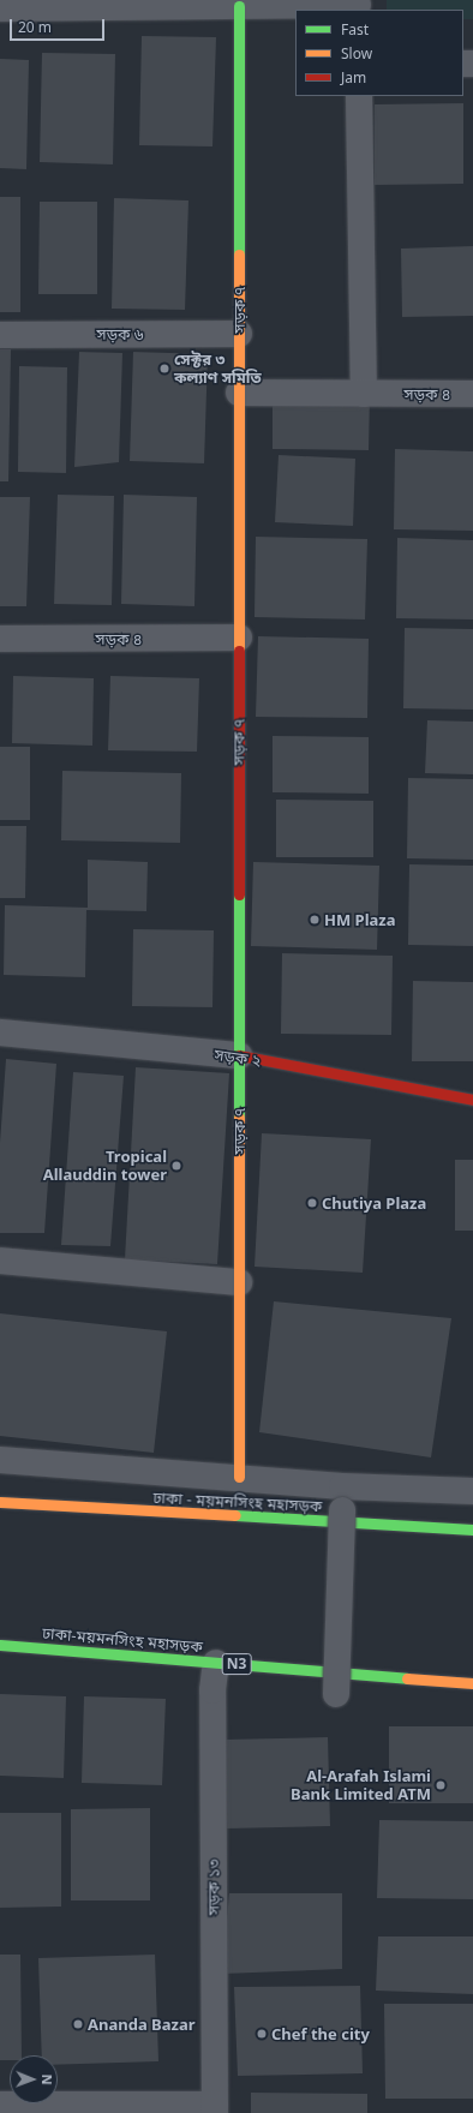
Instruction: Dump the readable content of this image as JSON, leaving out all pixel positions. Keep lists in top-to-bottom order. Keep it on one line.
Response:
{"streets":{"main road":["সড়ক ৭","সড়ক ২","ঢাকা - ময়মনসিংহ মহাসড়ক","ঢাকা-ময়মনসিংহ মহাসড়ক","N3"],"street":["সড়ক ৬","সড়ক ৪","সড়ক ১৩"]},"crossings":[["সড়ক ৭","সড়ক ৬"],["সড়ক ৭","সড়ক ৪"],["সড়ক ৭","সড়ক ২"],["ঢাকা-ময়মনসিংহ মহাসড়ক","সড়ক ১৩"]],"places":["সেক্টর ৩ কল্যাণ সমিতি","HM Plaza","Tropical Allauddin tower","Chutiya Plaza","Al-Arafah Islami Bank Limited ATM","Ananda Bazar","Chef the city"],"legend":["Fast","Slow","Jam"],"scale_bar":"20 m","north":"right"}
